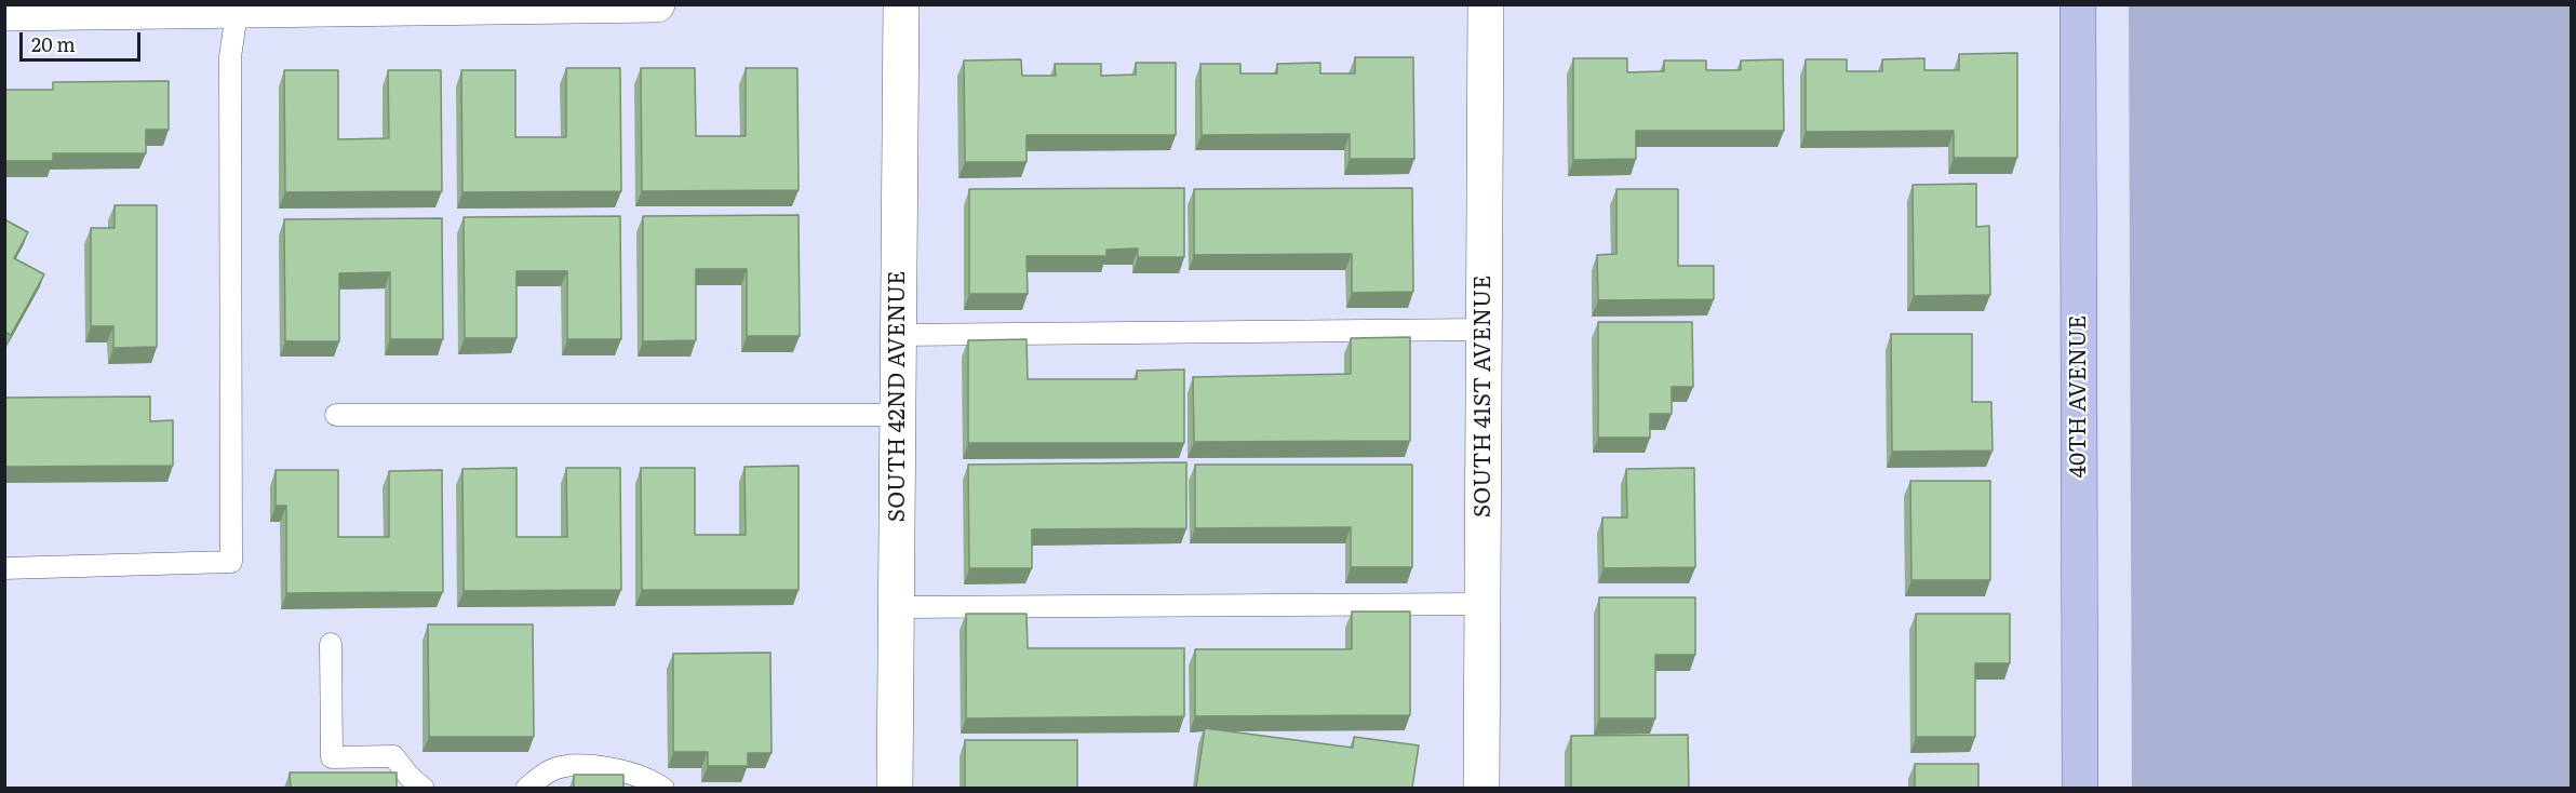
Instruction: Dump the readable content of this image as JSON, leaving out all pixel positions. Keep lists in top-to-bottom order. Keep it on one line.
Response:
{"streets":{"main road":["40TH AVENUE"],"street":["SOUTH 42ND AVENUE","SOUTH 41ST AVENUE"]},"scale_bar":"20 m"}
